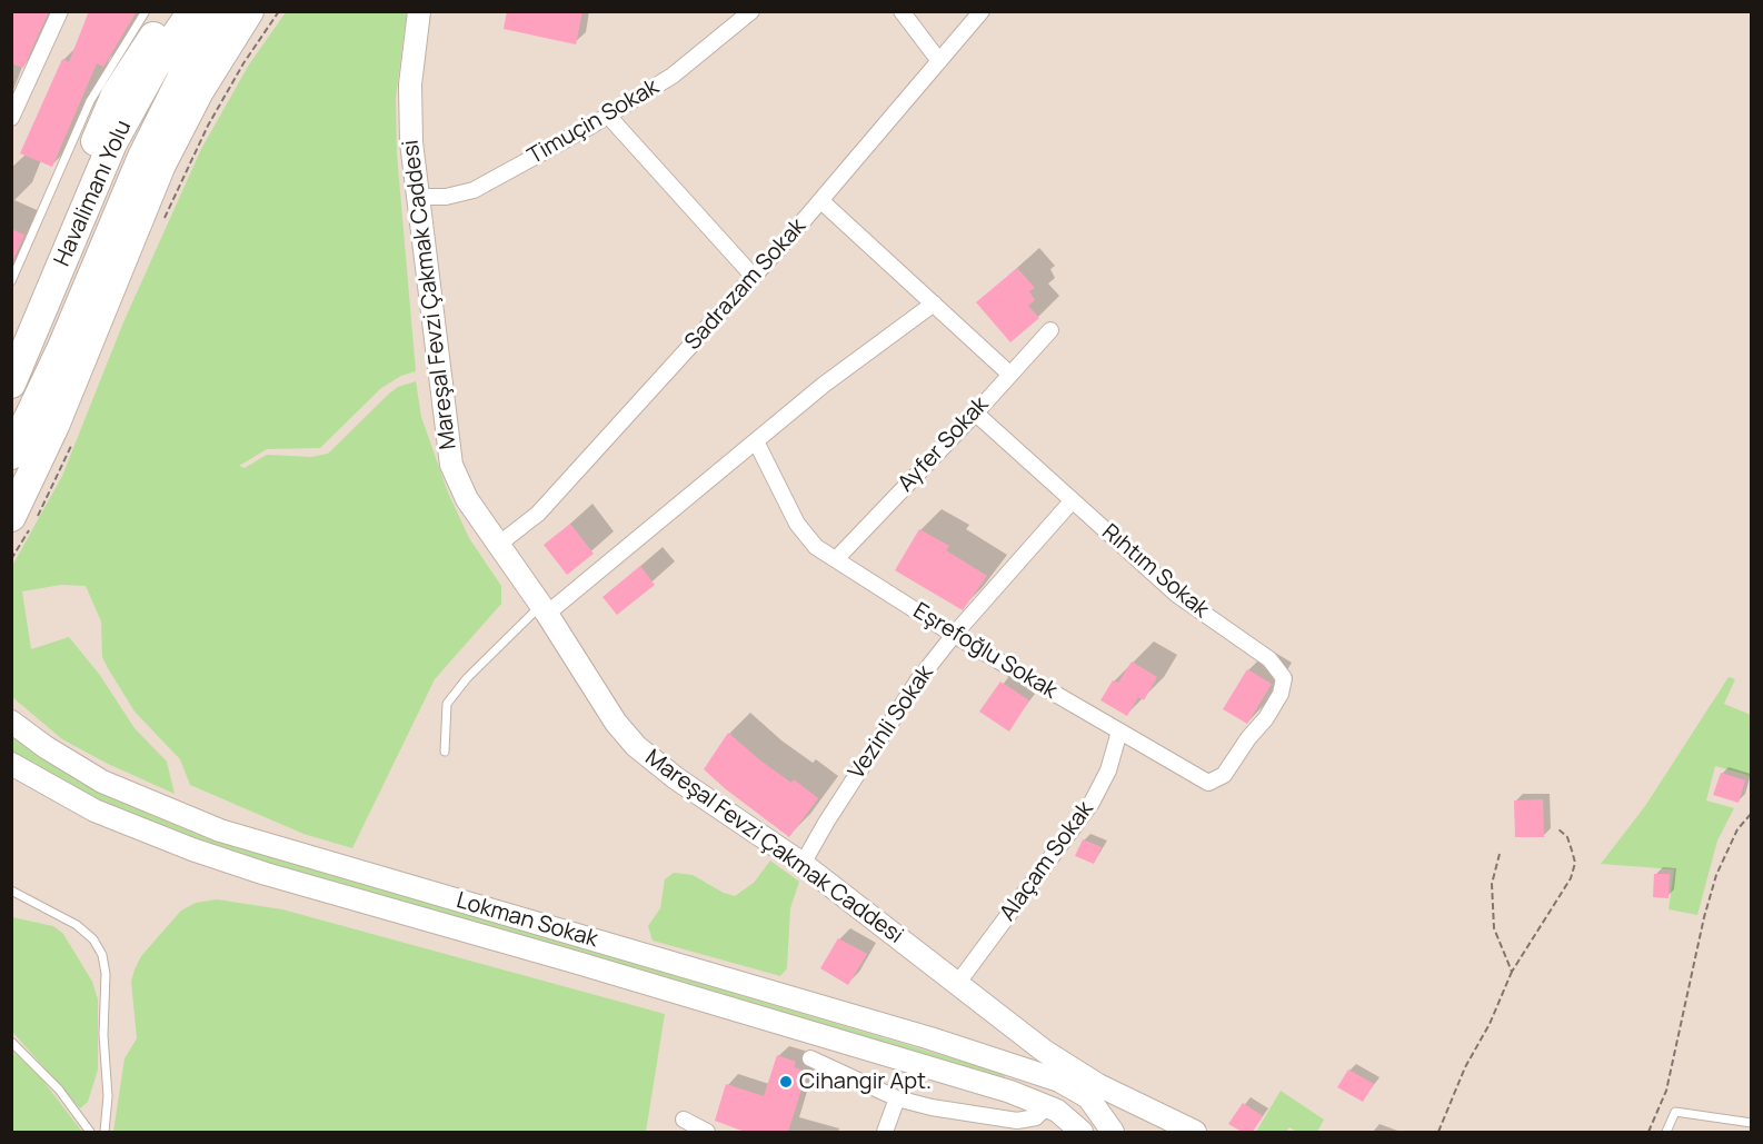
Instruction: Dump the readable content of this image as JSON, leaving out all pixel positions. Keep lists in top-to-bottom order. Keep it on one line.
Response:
{"streets":{"highway":["Havalimanı Yolu"],"main road":["Mareşal Fevzi Çakmak Caddesi","Lokman Sokak"],"street":["Timuçin Sokak","Sadrazam Sokak","Ayfer Sokak","Rıhtım Sokak","Eşrefoğlu Sokak","Vezinli Sokak","Alaçam Sokak"]},"crossings":[["Timuçin Sokak","Mareşal Fevzi Çakmak Caddesi"],["Sadrazam Sokak","Mareşal Fevzi Çakmak Caddesi"],["Mareşal Fevzi Çakmak Caddesi","Vezinli Sokak"],["Mareşal Fevzi Çakmak Caddesi","Alaçam Sokak"],["Mareşal Fevzi Çakmak Caddesi","Lokman Sokak"],["Ayfer Sokak","Rıhtım Sokak"],["Ayfer Sokak","Eşrefoğlu Sokak"],["Rıhtım Sokak","Eşrefoğlu Sokak"],["Rıhtım Sokak","Vezinli Sokak"],["Eşrefoğlu Sokak","Vezinli Sokak"],["Eşrefoğlu Sokak","Alaçam Sokak"]],"places":["Cihangir Apt."]}
